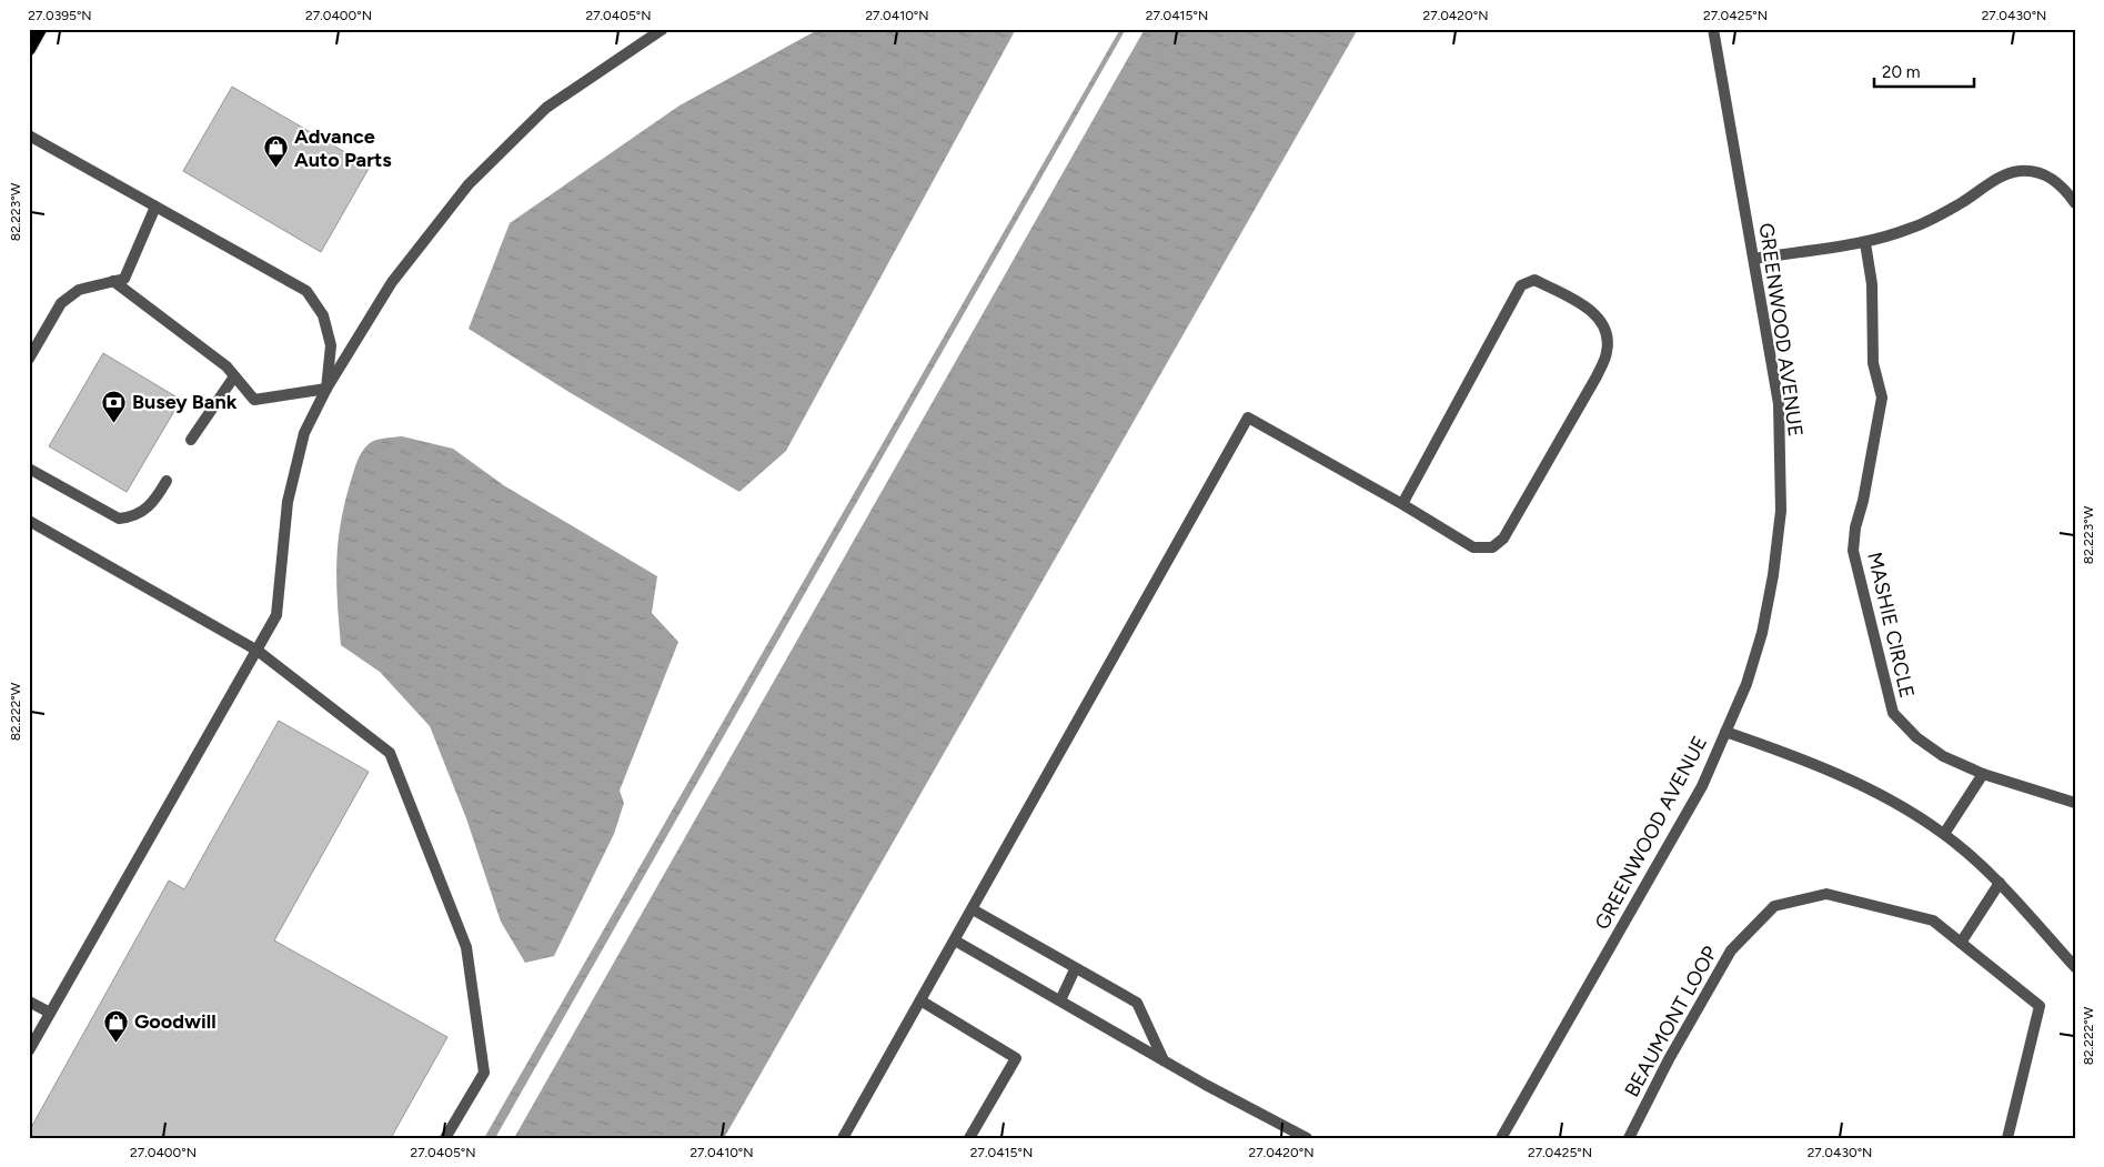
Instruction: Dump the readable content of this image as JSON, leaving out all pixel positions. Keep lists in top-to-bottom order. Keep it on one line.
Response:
{"streets":{"street":["GREENWOOD AVENUE","MASHIE CIRCLE","BEAUMONT LOOP"]},"places":{"shop":["Advance Auto Parts","Goodwill"],"bank":["Busey Bank"]},"scale_bar":"20 m","coordinates":["27.0395°N","27.0400°N","27.0405°N","27.0410°N","27.0415°N","27.0420°N","27.0425°N","27.0430°N","82.223°W","82.222°W"]}
